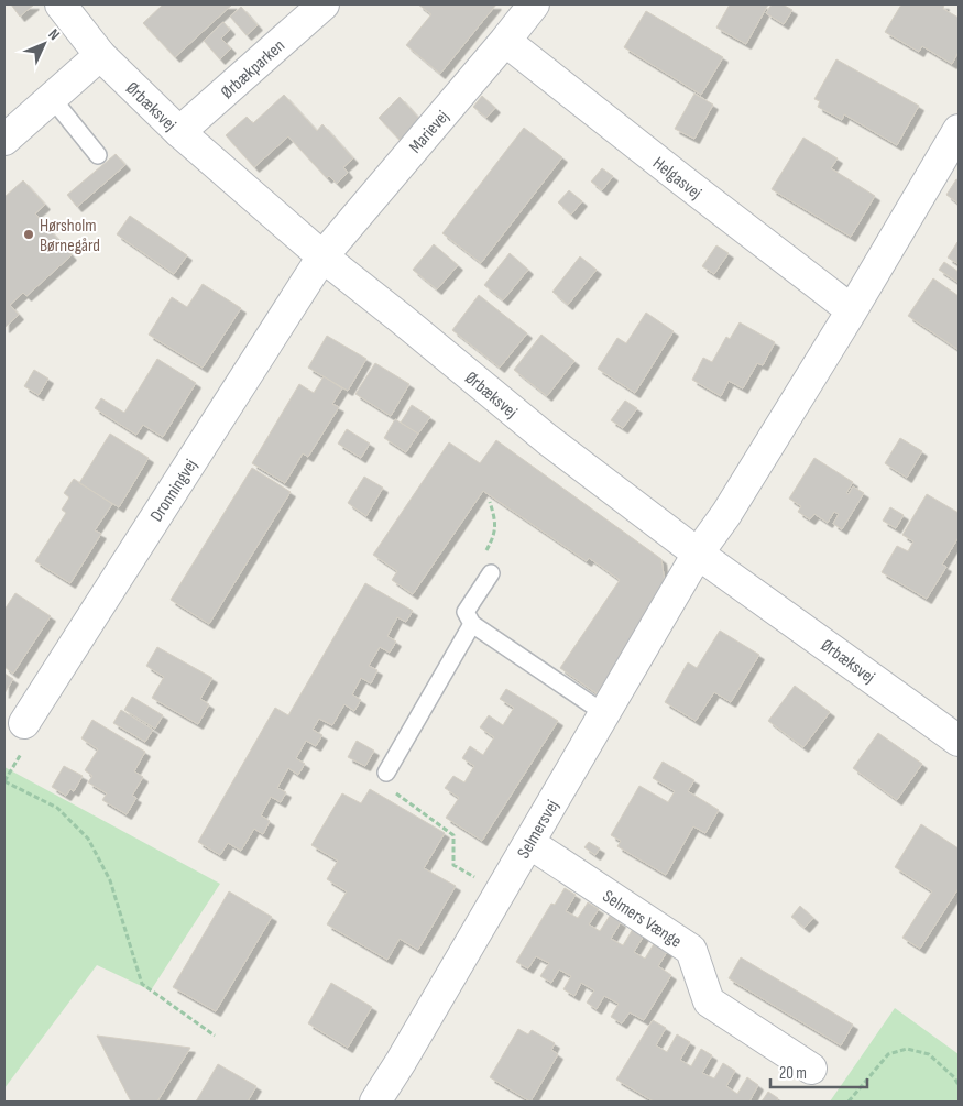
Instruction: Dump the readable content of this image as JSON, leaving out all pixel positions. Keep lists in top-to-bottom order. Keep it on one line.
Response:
{"streets":{"street":["Ørbækparken","Ørbæksvej","Marievej","Helgasvej","Dronningvej","Selmersvej","Selmers Vænge"]},"crossings":[["Ørbækparken","Ørbæksvej"],["Ørbæksvej","Marievej"],["Ørbæksvej","Dronningvej"],["Ørbæksvej","Selmersvej"],["Marievej","Helgasvej"],["Marievej","Dronningvej"],["Selmersvej","Selmers Vænge"]],"places":["Hørsholm Børnegård"],"scale_bar":"20 m","north":"top right"}
